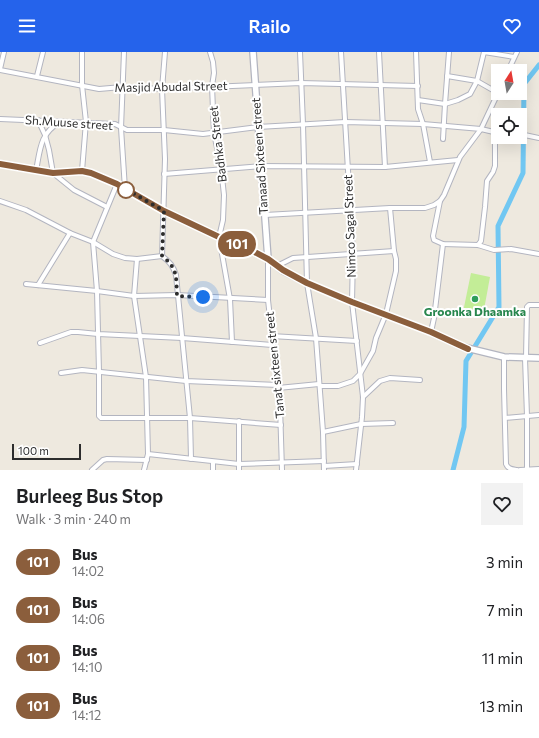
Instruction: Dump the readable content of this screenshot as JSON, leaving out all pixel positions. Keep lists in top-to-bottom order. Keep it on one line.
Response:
{"streets":{"street":["Masjid Abudal Street","Sh.Muuse street","Badhka Street","Tanaad Sixteen street","Nimco Sagal Street","Tanat sixteen street"]},"crossings":[["Masjid Abudal Street","Badhka Street"],["Masjid Abudal Street","Tanaad Sixteen street"],["Masjid Abudal Street","Nimco Sagal Street"],["Sh.Muuse street","Badhka Street"],["Sh.Muuse street","Tanaad Sixteen street"],["Sh.Muuse street","Nimco Sagal Street"],["Tanaad Sixteen street","Tanat sixteen street"]],"places":["Groonka Dhaamka"],"lines":["bus line 101"],"scale_bar":"100 m","north":"top","page":{"header":"Railo","on_map":"101","scale":"100 m","heading":["Burleeg Bus Stop","Walk · 3 min · 240 m"],"list":[{"mark":"101","name":"Bus","note":"14:02","value":"3 min"},{"mark":"101","name":"Bus","note":"14:06","value":"7 min"},{"mark":"101","name":"Bus","note":"14:10","value":"11 min"},{"mark":"101","name":"Bus","note":"14:12","value":"13 min"}]}}
